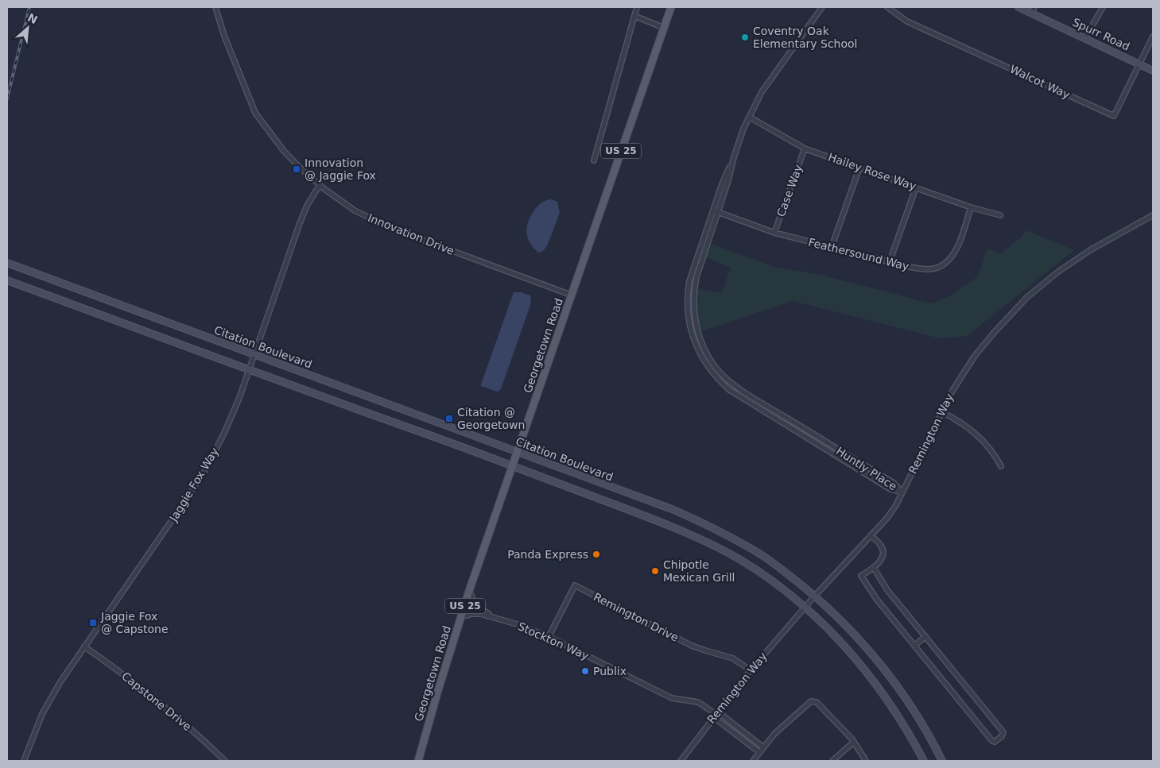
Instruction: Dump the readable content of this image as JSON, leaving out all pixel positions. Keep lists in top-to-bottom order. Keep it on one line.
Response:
{"streets":{"main road":["Spurr Road","US 25","Georgetown Road","Citation Boulevard"],"street":["Walcot Way","Hailey Rose Way","Case Way","Innovation Drive","Feathersound Way","Remington Way","Huntly Place","Jaggie Fox Way","Remington Drive","Stockton Way","Capstone Drive"]},"crossings":[["Spurr Road","Walcot Way"],["Hailey Rose Way","Case Way"],["Hailey Rose Way","Feathersound Way"],["Hailey Rose Way","Huntly Place"],["Case Way","Feathersound Way"],["Innovation Drive","Georgetown Road"],["Innovation Drive","Jaggie Fox Way"],["Feathersound Way","Huntly Place"],["Georgetown Road","Citation Boulevard"],["Georgetown Road","Stockton Way"],["Citation Boulevard","Remington Way"],["Citation Boulevard","Jaggie Fox Way"],["Remington Way","Huntly Place"],["Remington Way","Remington Drive"],["Remington Way","Stockton Way"],["Jaggie Fox Way","Capstone Drive"],["Remington Drive","Stockton Way"]],"places":{"other":["Coventry Oak Elementary School","Panda Express","Chipotle Mexican Grill","Publix"],"transit":["Innovation @ Jaggie Fox","Citation @ Georgetown","Jaggie Fox @ Capstone"]},"north":"top right"}
